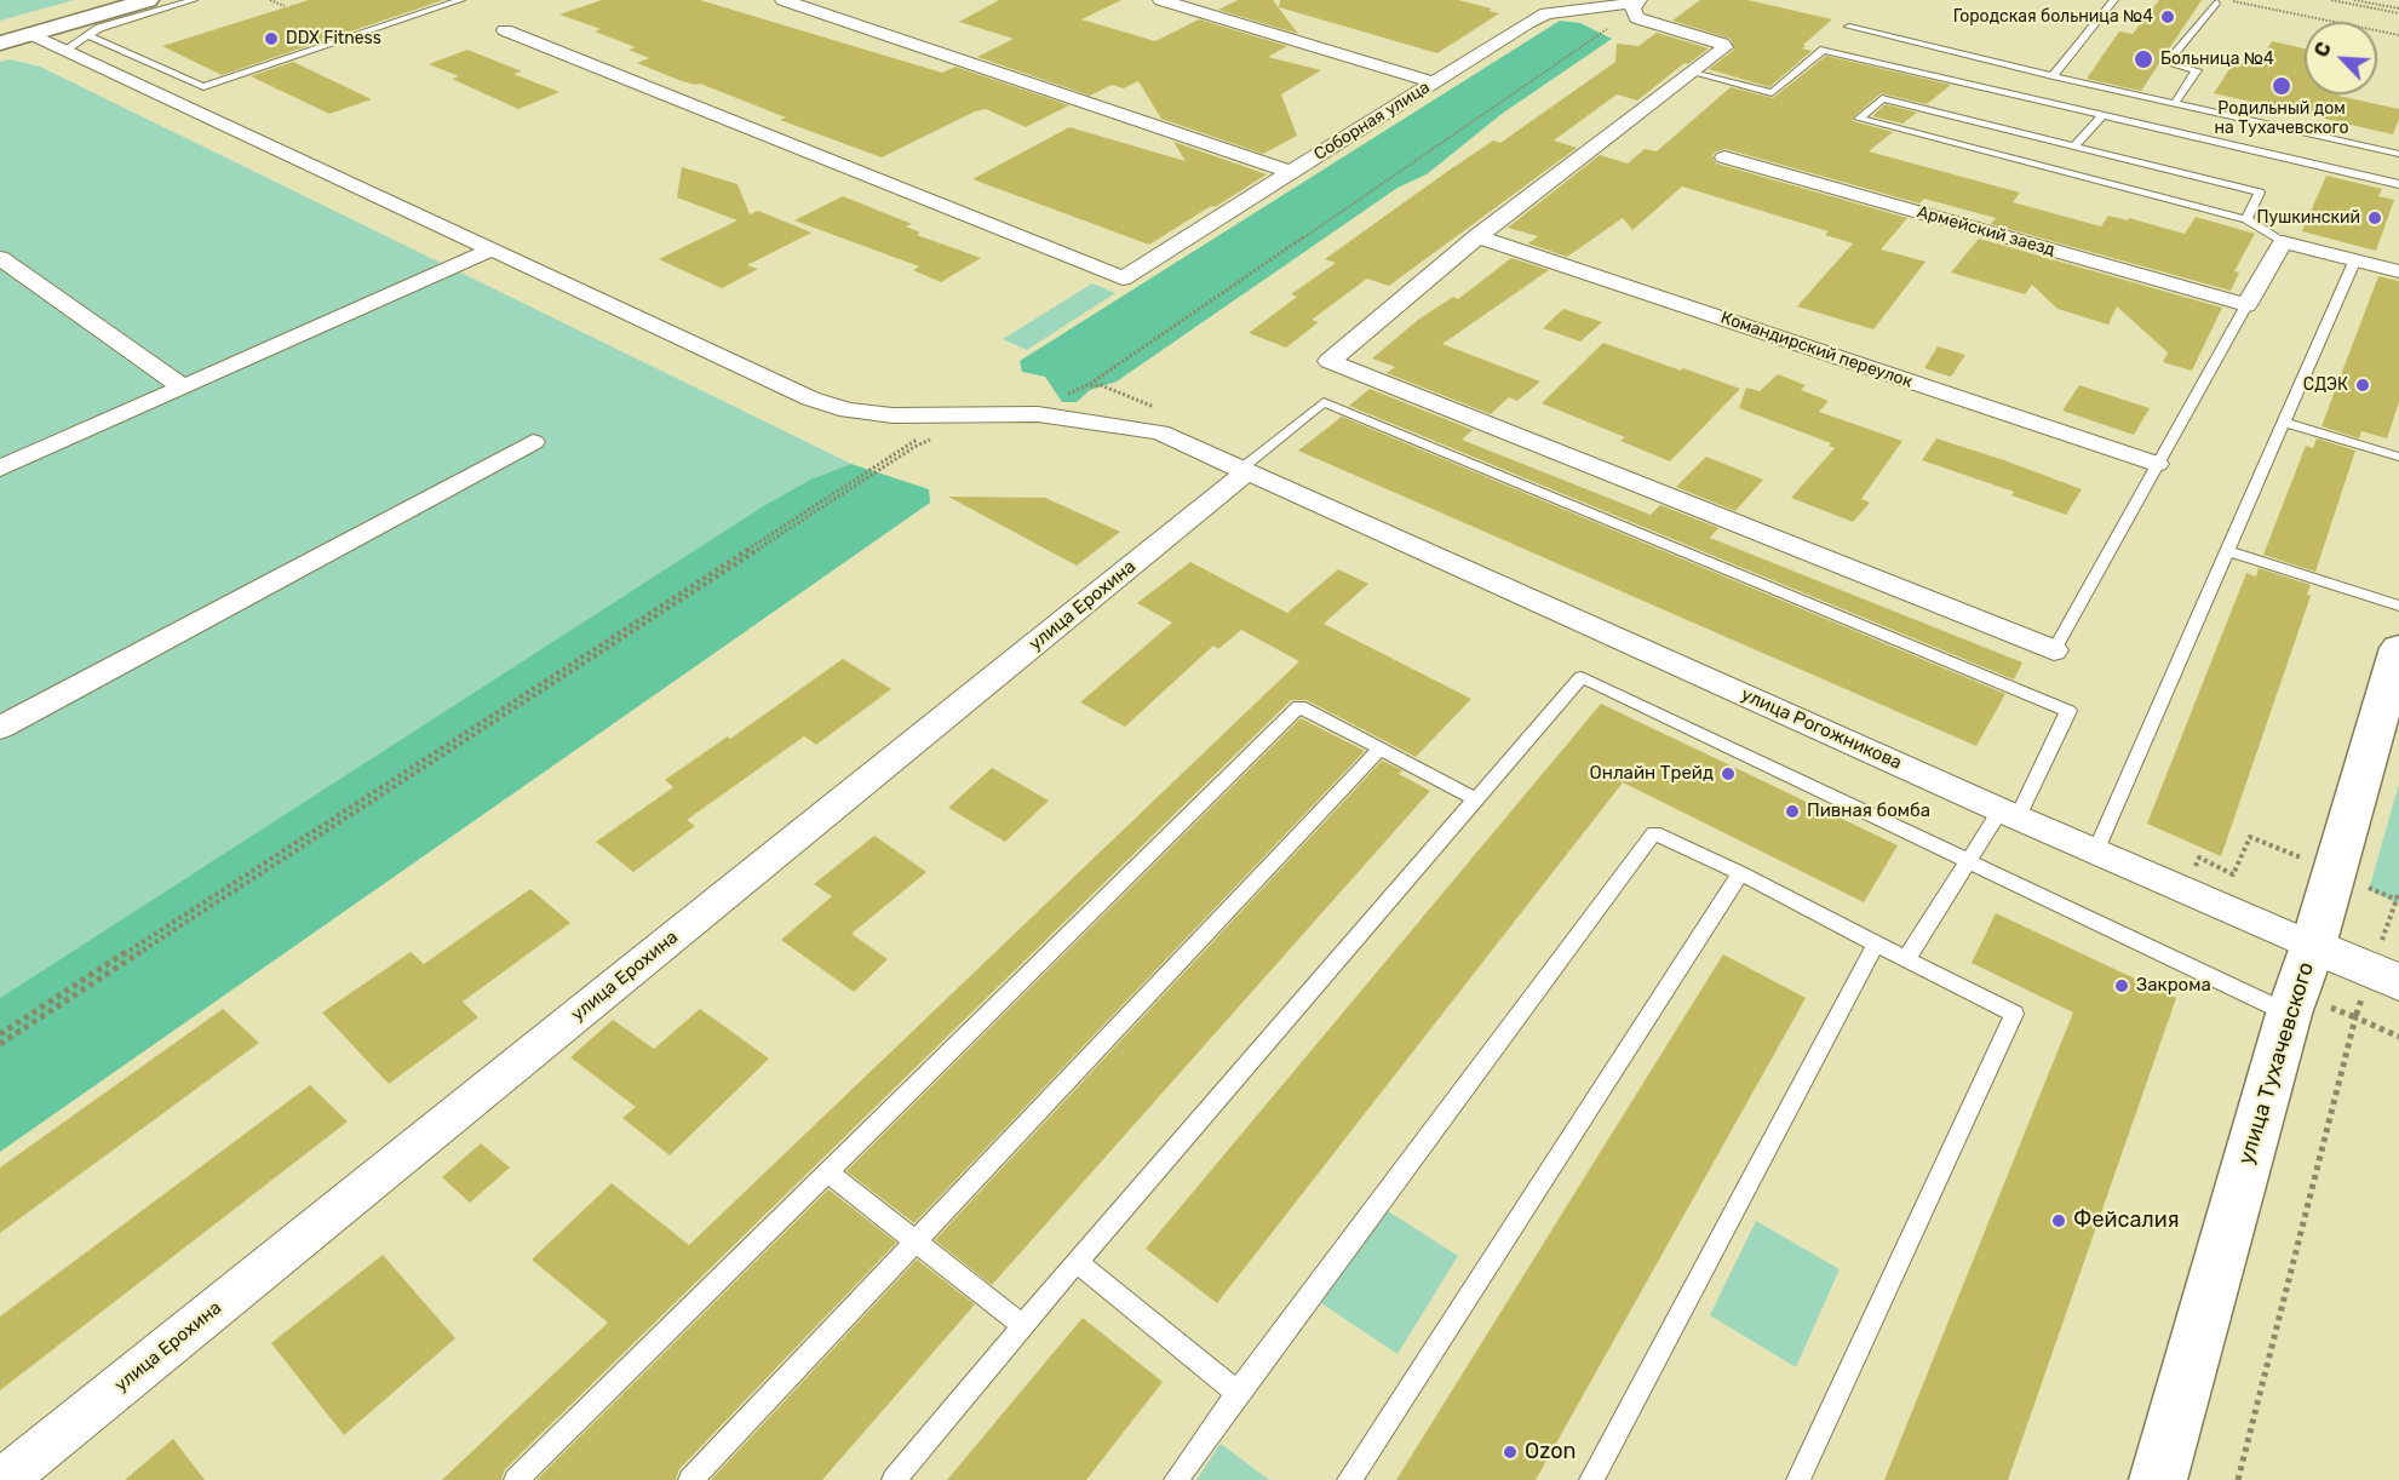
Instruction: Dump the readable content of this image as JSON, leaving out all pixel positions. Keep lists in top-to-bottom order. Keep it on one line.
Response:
{"streets":{"main road":["улица Тухачевского"],"street":["Соборная улица","Армейский заезд","Командирский переулок","улица Ерохина","улица Рогожникова"]},"crossings":[["улица Ерохина","улица Рогожникова"],["улица Рогожникова","улица Тухачевского"]],"places":["Городская больница №4","DDX Fitness","Больница №4","Родильный дом на Тухачевского","Пушкинский","СДЭК","Онлайн Трейд","Пивная бомба","Закрома","Фейсалия","Ozon"],"north":"top left"}
